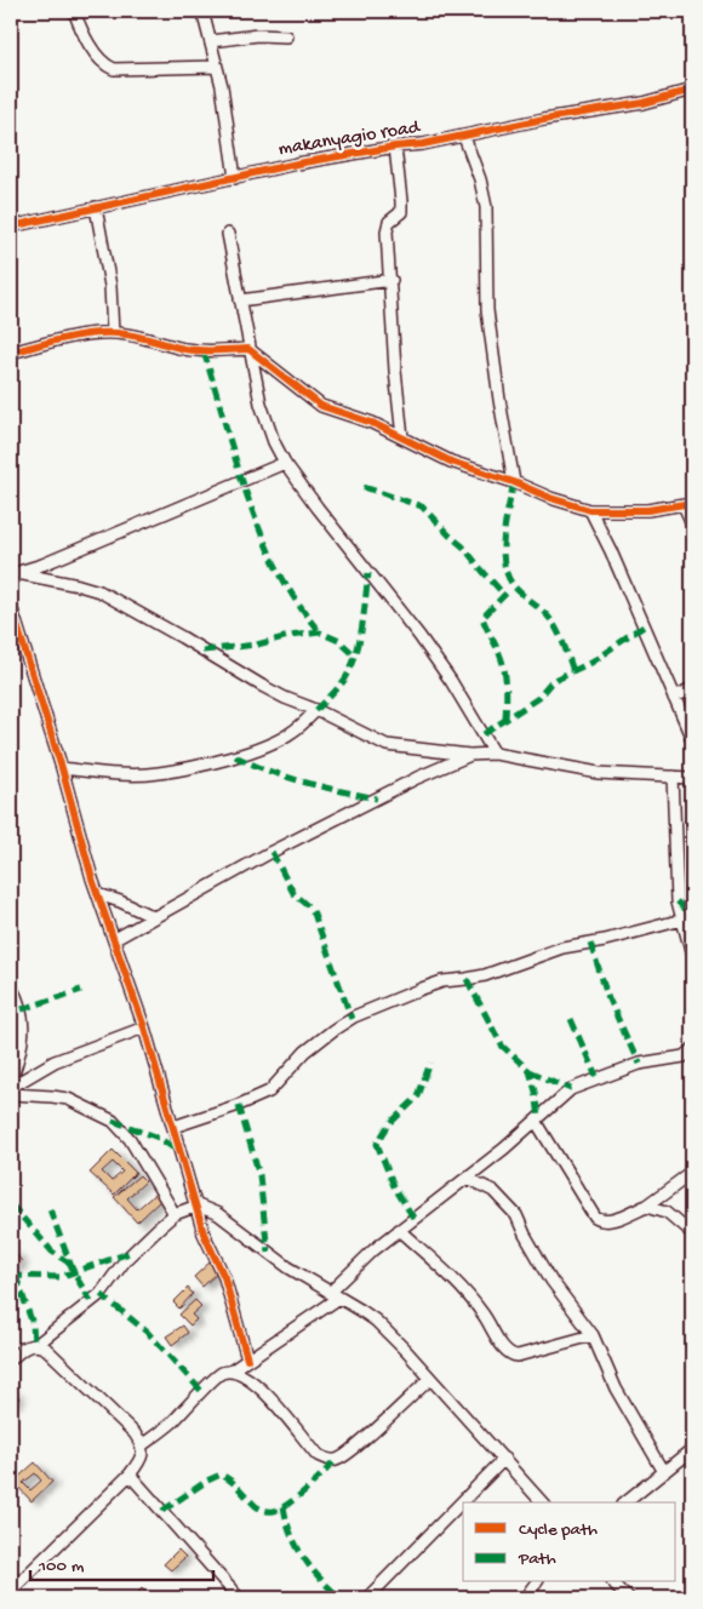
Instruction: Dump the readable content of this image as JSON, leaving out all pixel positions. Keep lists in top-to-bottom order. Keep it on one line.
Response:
{"streets":{"street":["makanyagio road"]},"legend":["Cycle path","Path"],"scale_bar":"100 m"}
